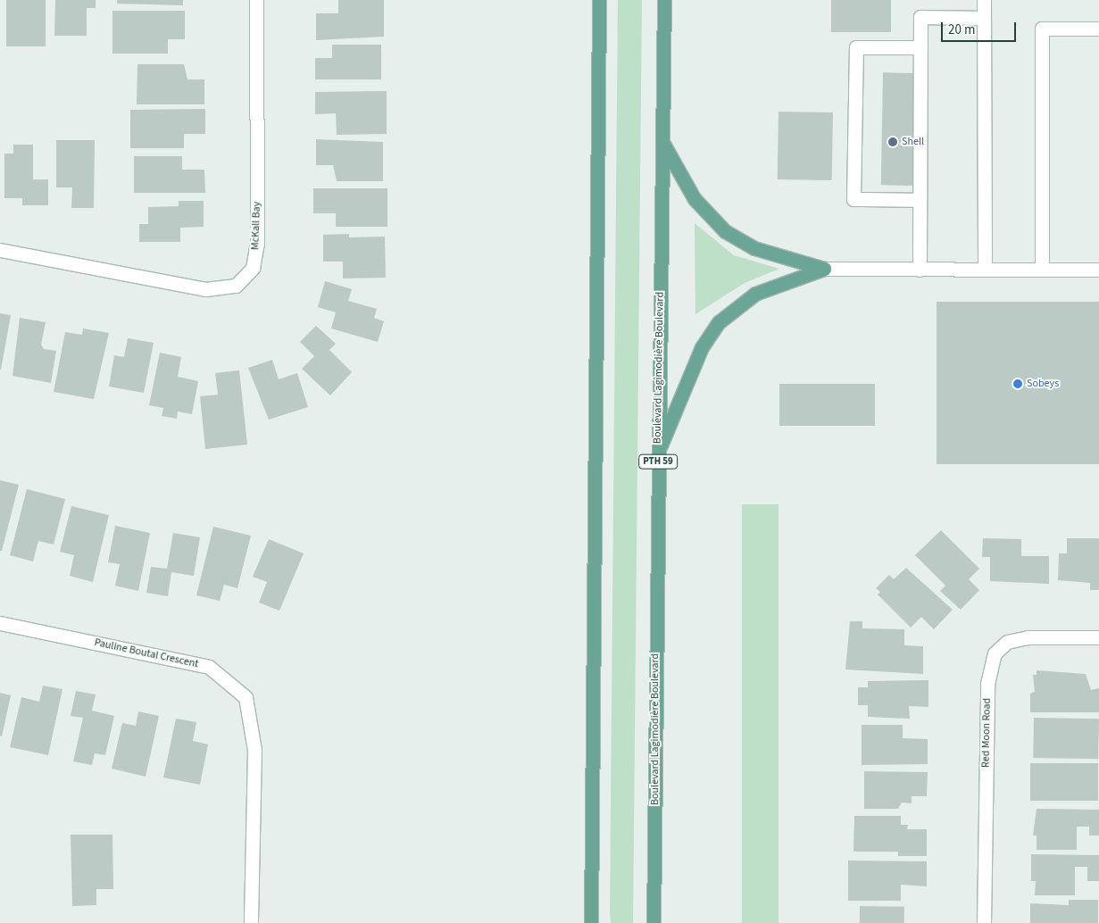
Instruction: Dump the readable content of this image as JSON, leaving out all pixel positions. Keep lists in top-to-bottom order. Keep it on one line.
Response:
{"streets":{"main road":["Boulevard Lagimodière Boulevard","PTH 59"],"street":["McKall Bay","Pauline Boutal Crescent","Red Moon Road"]},"places":["Shell","Sobeys"],"scale_bar":"20 m"}
